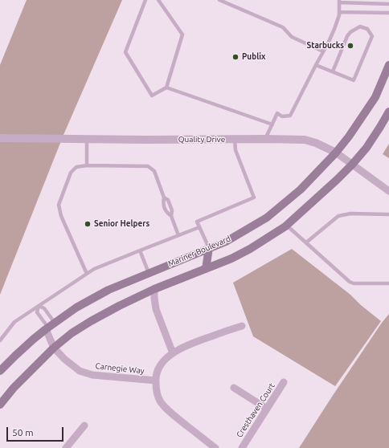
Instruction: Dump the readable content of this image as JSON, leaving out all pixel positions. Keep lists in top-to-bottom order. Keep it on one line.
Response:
{"streets":{"main road":["Mariner Boulevard"],"street":["Quality Drive","Carnegie Way","Cresthaven Court"]},"crossings":[["Quality Drive","Mariner Boulevard"],["Mariner Boulevard","Carnegie Way"]],"places":["Starbucks","Publix","Senior Helpers"],"scale_bar":"50 m"}
